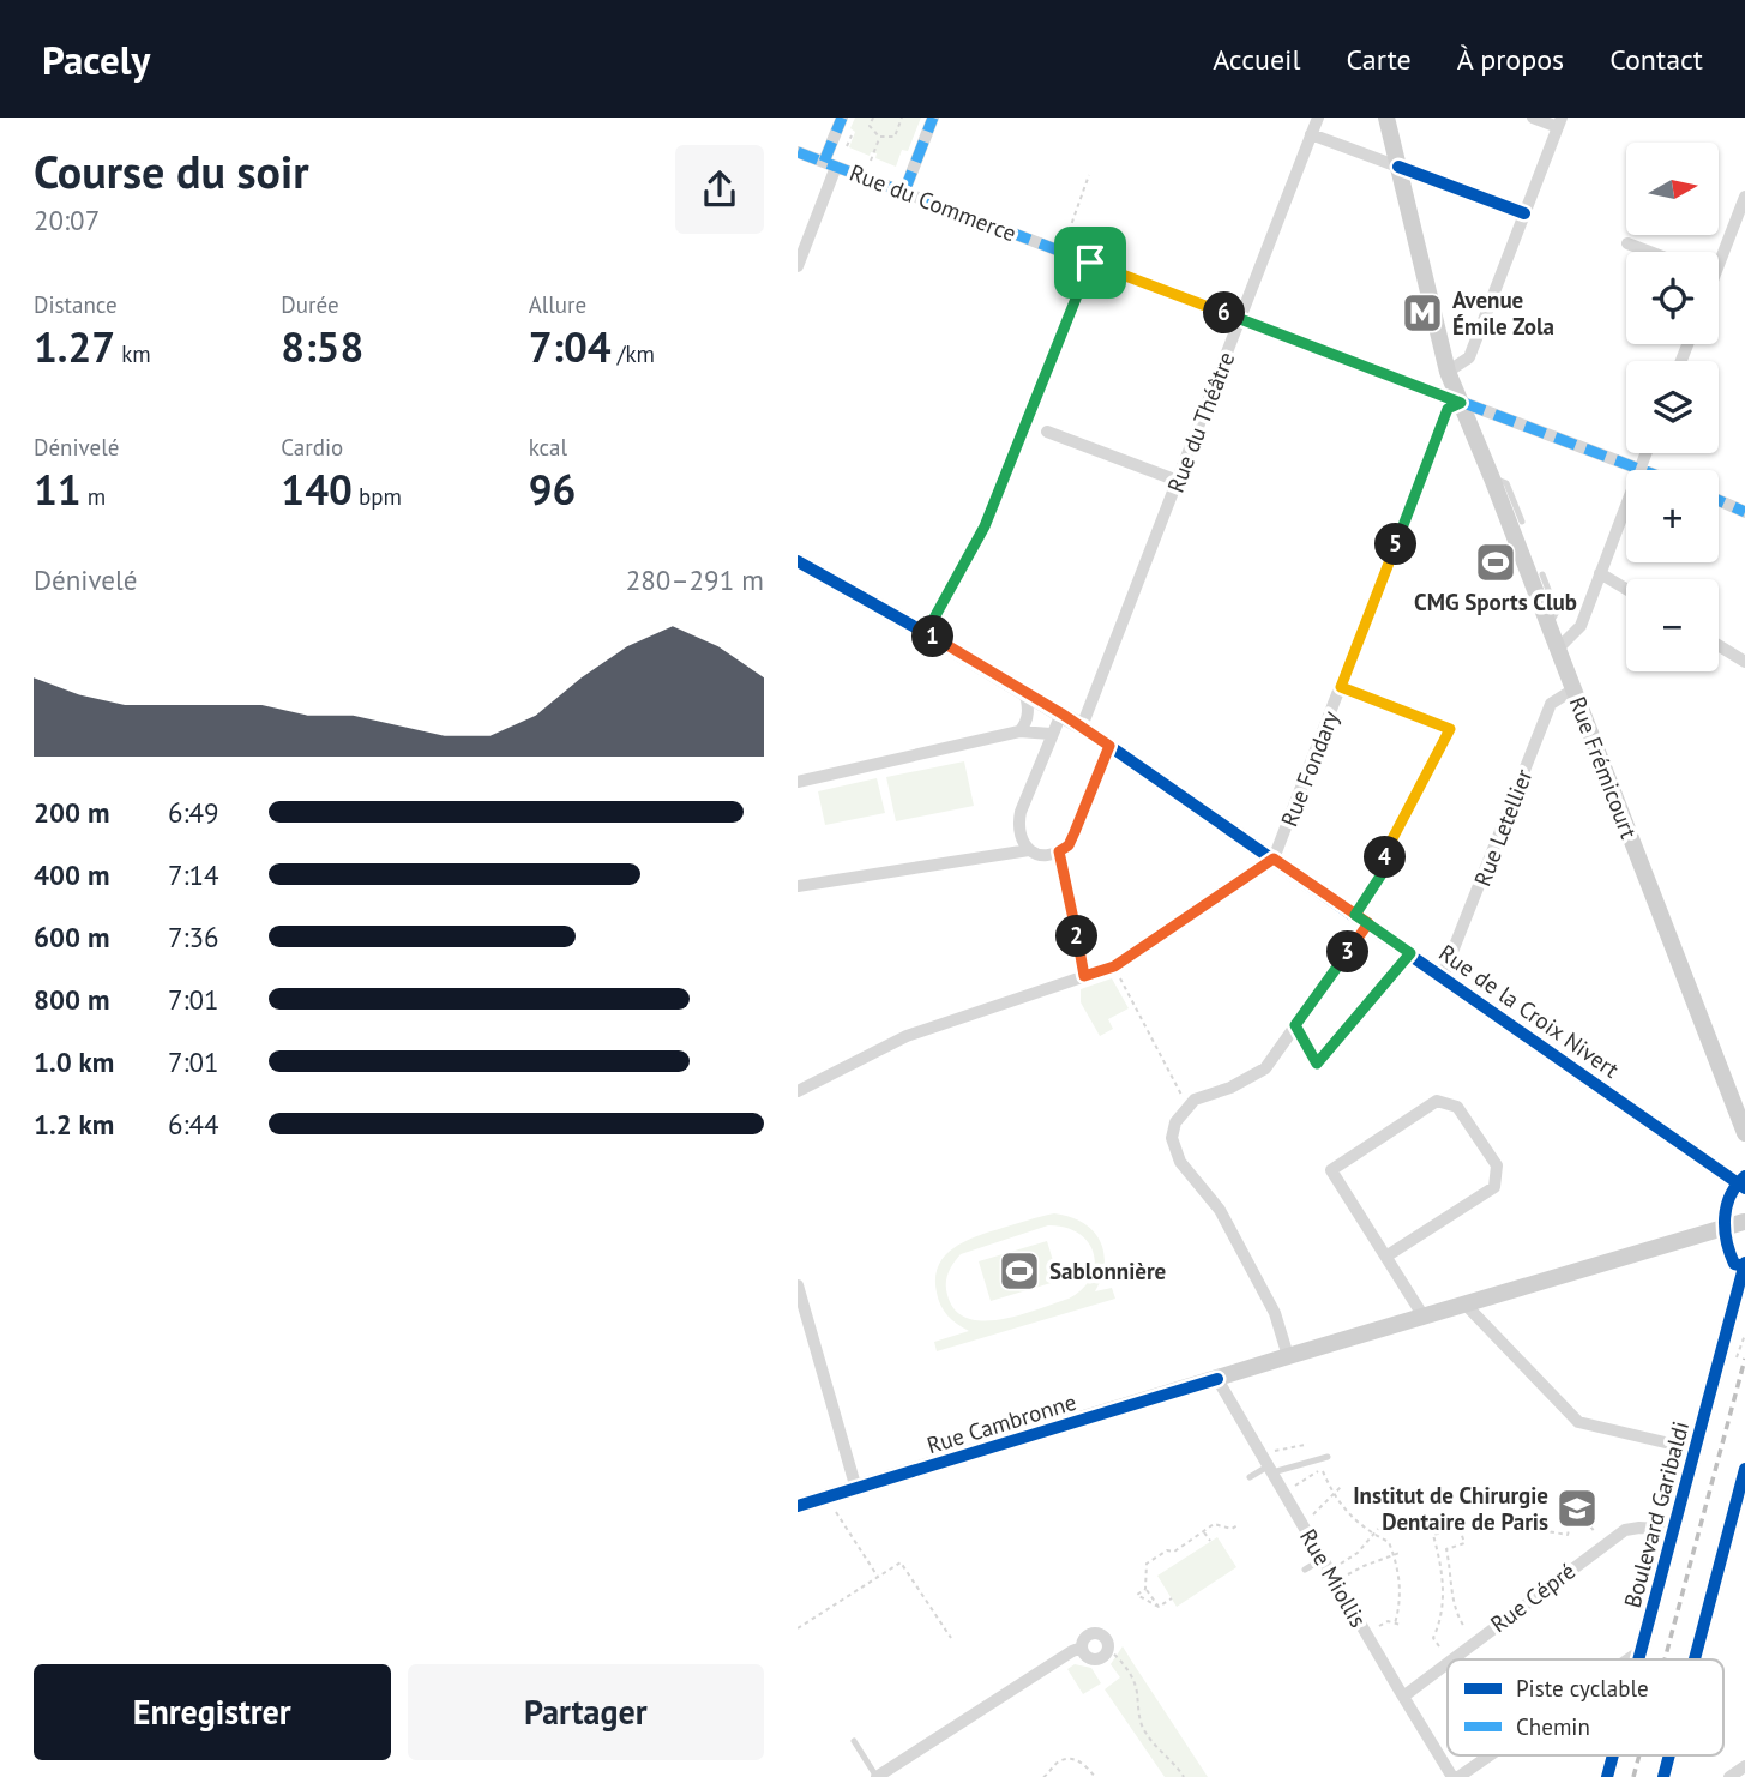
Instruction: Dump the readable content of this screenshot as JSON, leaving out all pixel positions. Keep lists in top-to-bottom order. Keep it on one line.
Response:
{"streets":{"street":["Rue du Commerce","Rue du Théâtre","Rue Frémicourt","Rue Fondary","Rue Letellier","Rue de la Croix Nivert","Rue Cambronne","Boulevard Garibaldi","Rue Miollis","Rue Cépré"]},"crossings":[["Rue du Commerce","Rue du Théâtre"],["Rue du Commerce","Rue Frémicourt"],["Rue du Commerce","Rue Fondary"],["Rue du Théâtre","Rue de la Croix Nivert"],["Rue Frémicourt","Rue Fondary"],["Rue Frémicourt","Rue Letellier"],["Rue Fondary","Rue de la Croix Nivert"],["Rue Letellier","Rue de la Croix Nivert"],["Rue Cambronne","Rue Miollis"],["Boulevard Garibaldi","Rue Cépré"],["Rue Miollis","Rue Cépré"]],"places":{"metro station":["Avenue Émile Zola"],"sports":["CMG Sports Club","Sablonnière"],"school or university":["Institut de Chirurgie Dentaire de Paris"]},"legend":["Piste cyclable","Chemin"],"north":"right","page":{"header":"Pacely","nav":["Accueil","Carte","À propos","Contact"],"heading":["Course du soir","20:07"],"map_buttons":["+","−"],"stats":[["Distance","1.27 km"],["Durée","8:58"],["Allure","7:04 /km"],["Dénivelé","11 m"],["Cardio","140 bpm"],["kcal","96"]],"pins":["6","5","1","4","2","3"],"chart":["Dénivelé","280–291 m"],"list":[{"name":"200 m","note":"6:49"},{"name":"400 m","note":"7:14"},{"name":"600 m","note":"7:36"},{"name":"800 m","note":"7:01"},{"name":"1.0 km","note":"7:01"},{"name":"1.2 km","note":"6:44"}],"buttons":["Enregistrer","Partager"]}}
